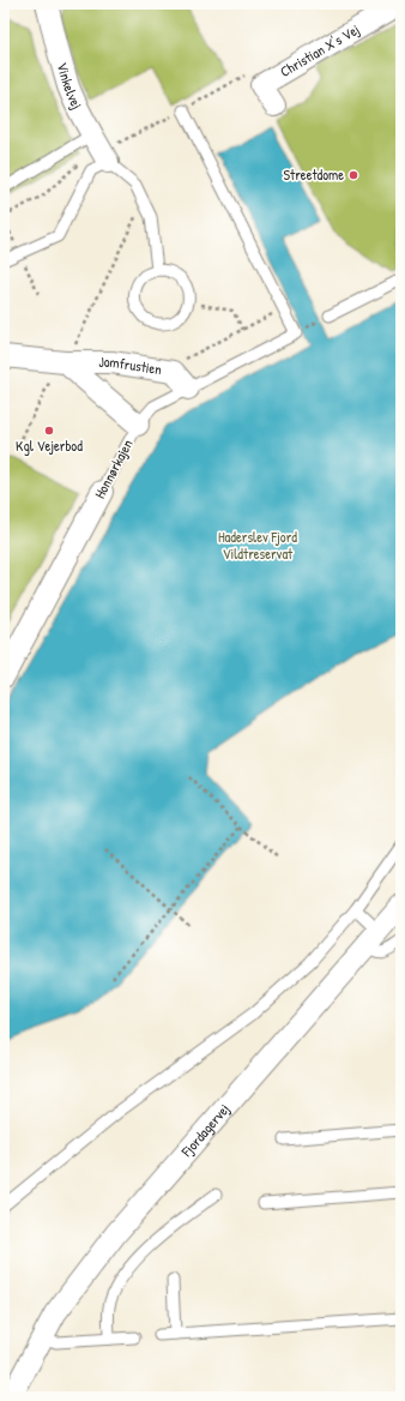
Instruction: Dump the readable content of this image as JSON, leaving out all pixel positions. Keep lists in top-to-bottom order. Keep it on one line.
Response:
{"streets":{"street":["Christian X's Vej","Vinkelvej","Jomfrustien","Honnørkajen","Fjordagervej"]},"crossings":[["Jomfrustien","Honnørkajen"]],"parks":["Haderslev Fjord Vildtreservat"],"places":["Streetdome","Kgl Vejerbod"]}
